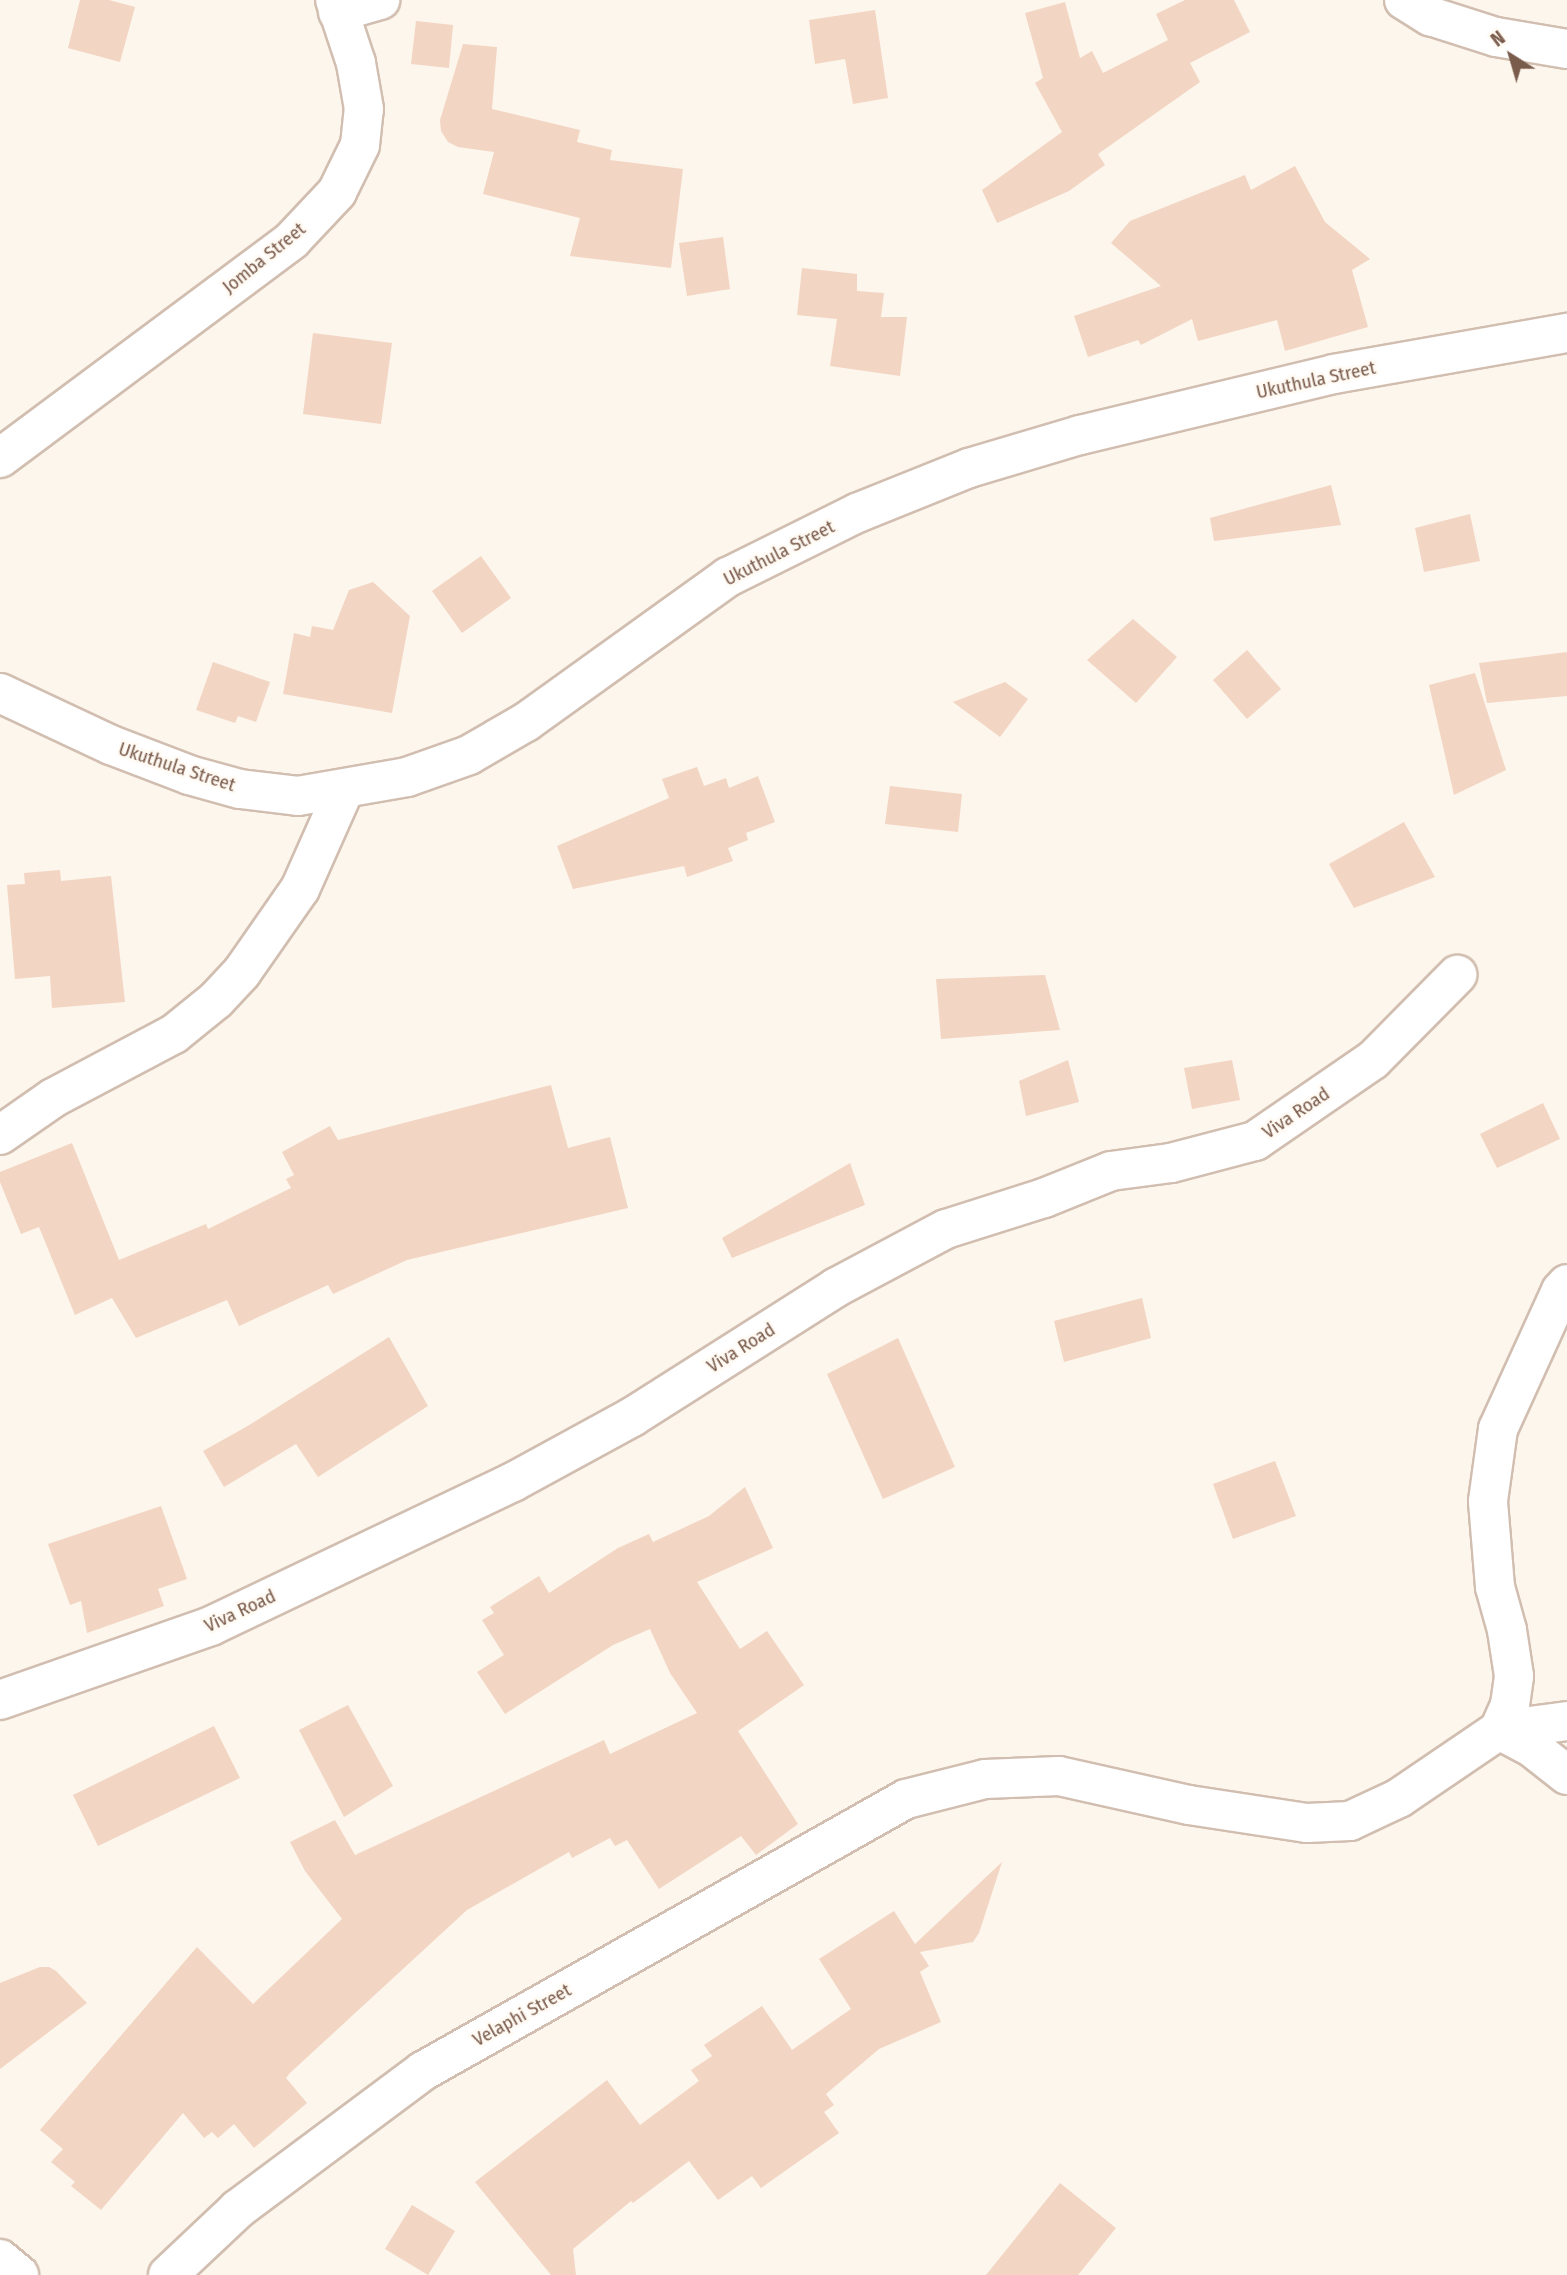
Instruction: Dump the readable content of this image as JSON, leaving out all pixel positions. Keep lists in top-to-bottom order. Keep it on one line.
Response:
{"streets":{"street":["Jomba Street","Ukuthula Street","Viva Road","Velaphi Street"]},"north":"top left"}
